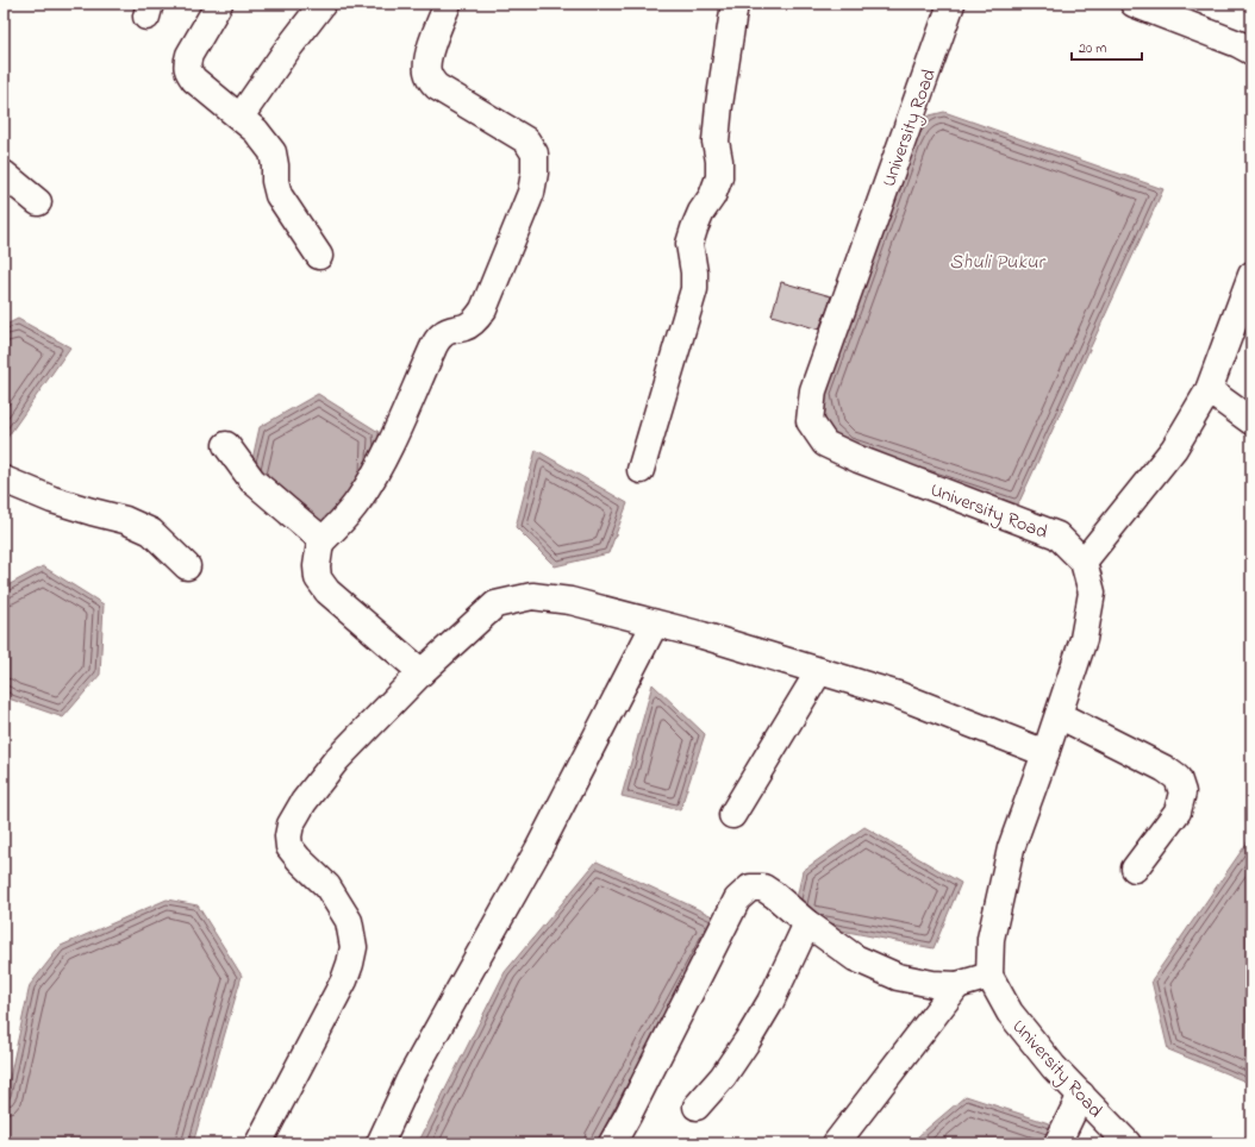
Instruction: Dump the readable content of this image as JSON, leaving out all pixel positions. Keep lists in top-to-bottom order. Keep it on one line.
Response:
{"streets":{"street":["University Road"]},"water":["Shuli Pukur"],"scale_bar":"20 m"}
